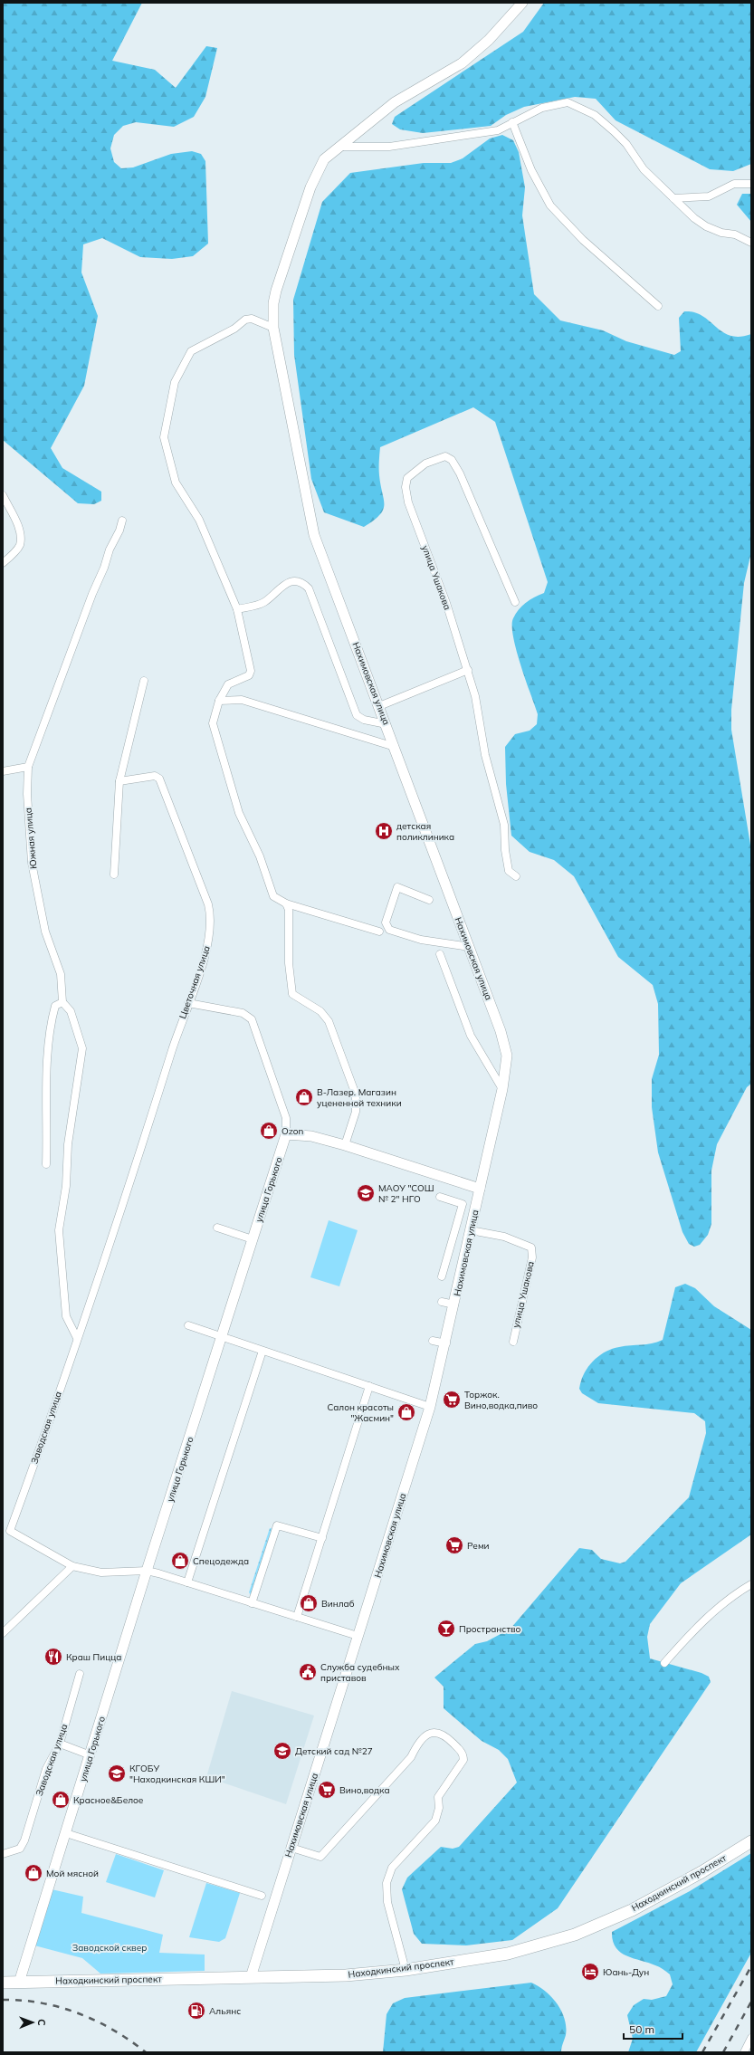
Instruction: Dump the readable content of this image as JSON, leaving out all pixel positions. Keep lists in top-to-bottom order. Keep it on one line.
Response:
{"streets":{"main road":["Нахимовская улица","улица Горького","Находкинский проспект"],"street":["улица Ушакова","Южная улица","Цветочная улица","Заводская улица"]},"crossings":[["улица Ушакова","Нахимовская улица"],["Нахимовская улица","Заводская улица"],["Нахимовская улица","Находкинский проспект"],["Цветочная улица","улица Горького"],["Цветочная улица","Заводская улица"],["улица Горького","Заводская улица"],["улица Горького","Находкинский проспект"]],"parks":["Заводской сквер"],"places":{"hospital":["детская поликлиника"],"shop":["В-Лазер. Магазин уцененной техники","Ozon","Салон красоты \"Жасмин\"","Спецодежда","Винлаб","Красное&Белое","Мой мясной"],"school or university":["МАОУ \"СОШ № 2\" НГО","Детский сад №27","КГОБУ \"Находкинская КШИ\""],"supermarket":["Торжок. Вино,водка,пиво","Реми","Вино,водка"],"bar":["Пространство"],"restaurant":["Краш Пицца"],"public building":["Служба судебных приставов"],"hotel":["Юань-Дун"],"fuel station":["Альянс"]},"scale_bar":"50 m","north":"right"}
